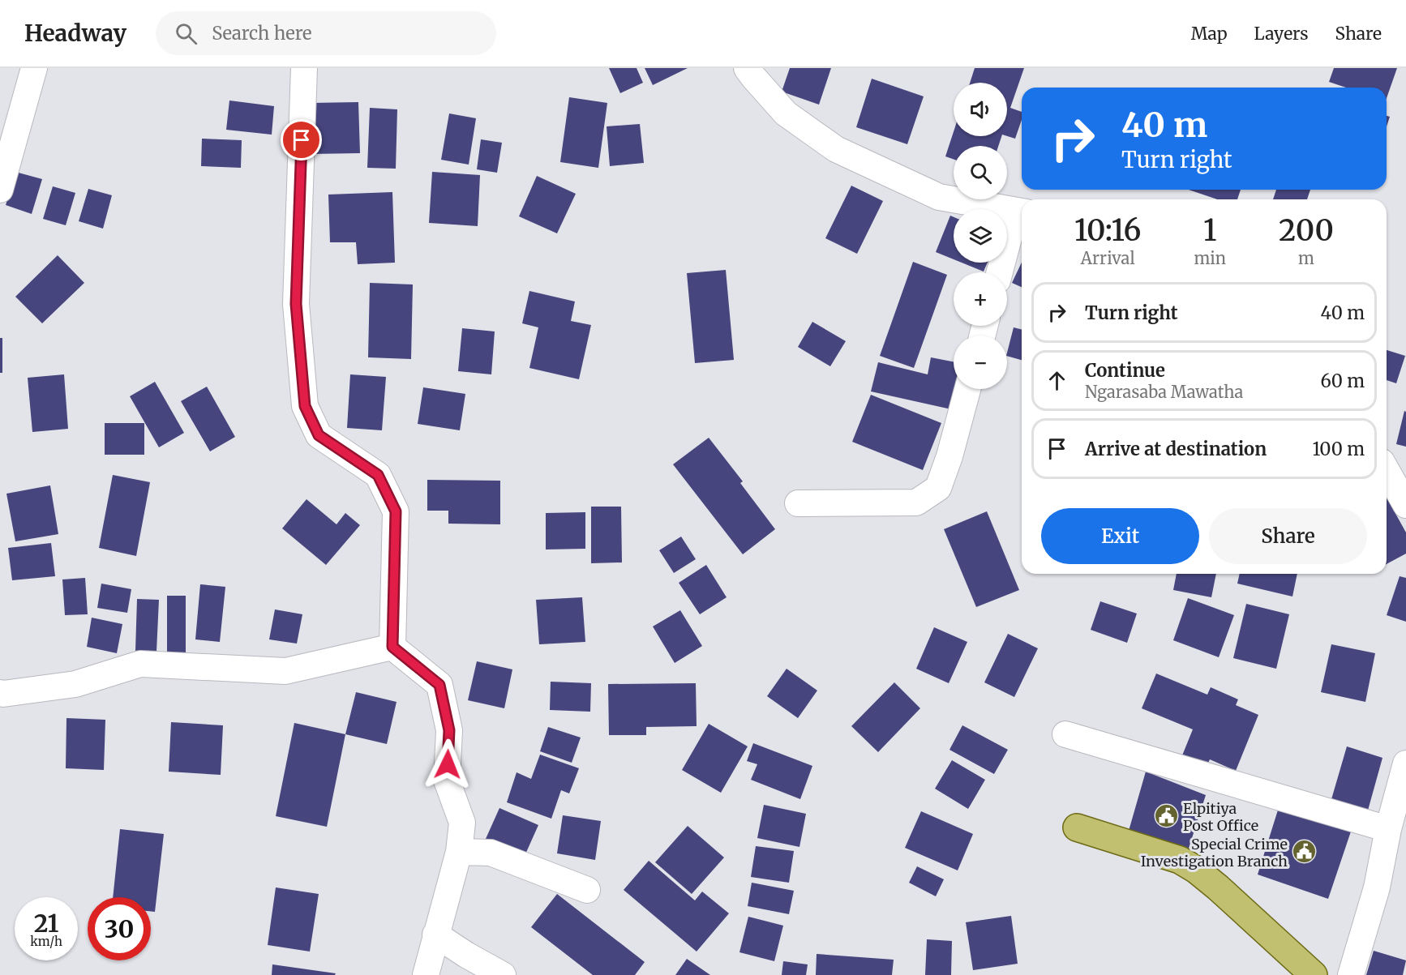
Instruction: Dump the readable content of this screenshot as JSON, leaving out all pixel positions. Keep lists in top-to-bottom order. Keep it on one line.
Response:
{"places":{"public building":["Elpitiya Post Office","Special Crime Investigation Branch"]},"page":{"header":"Headway","search":"Search here","nav":["Map","Layers","Share"],"map_buttons":["+","−"],"turn":["40 m","Turn right"],"eta":["10:16","Arrival","1","min","200","m"],"list":[{"name":"Turn right","value":"40 m"},{"name":"Continue","note":"Ngarasaba Mawatha","value":"60 m"},{"name":"Arrive at destination","value":"100 m"}],"buttons":["Exit","Share"],"speed":"21 km/h","limit":"30"}}
